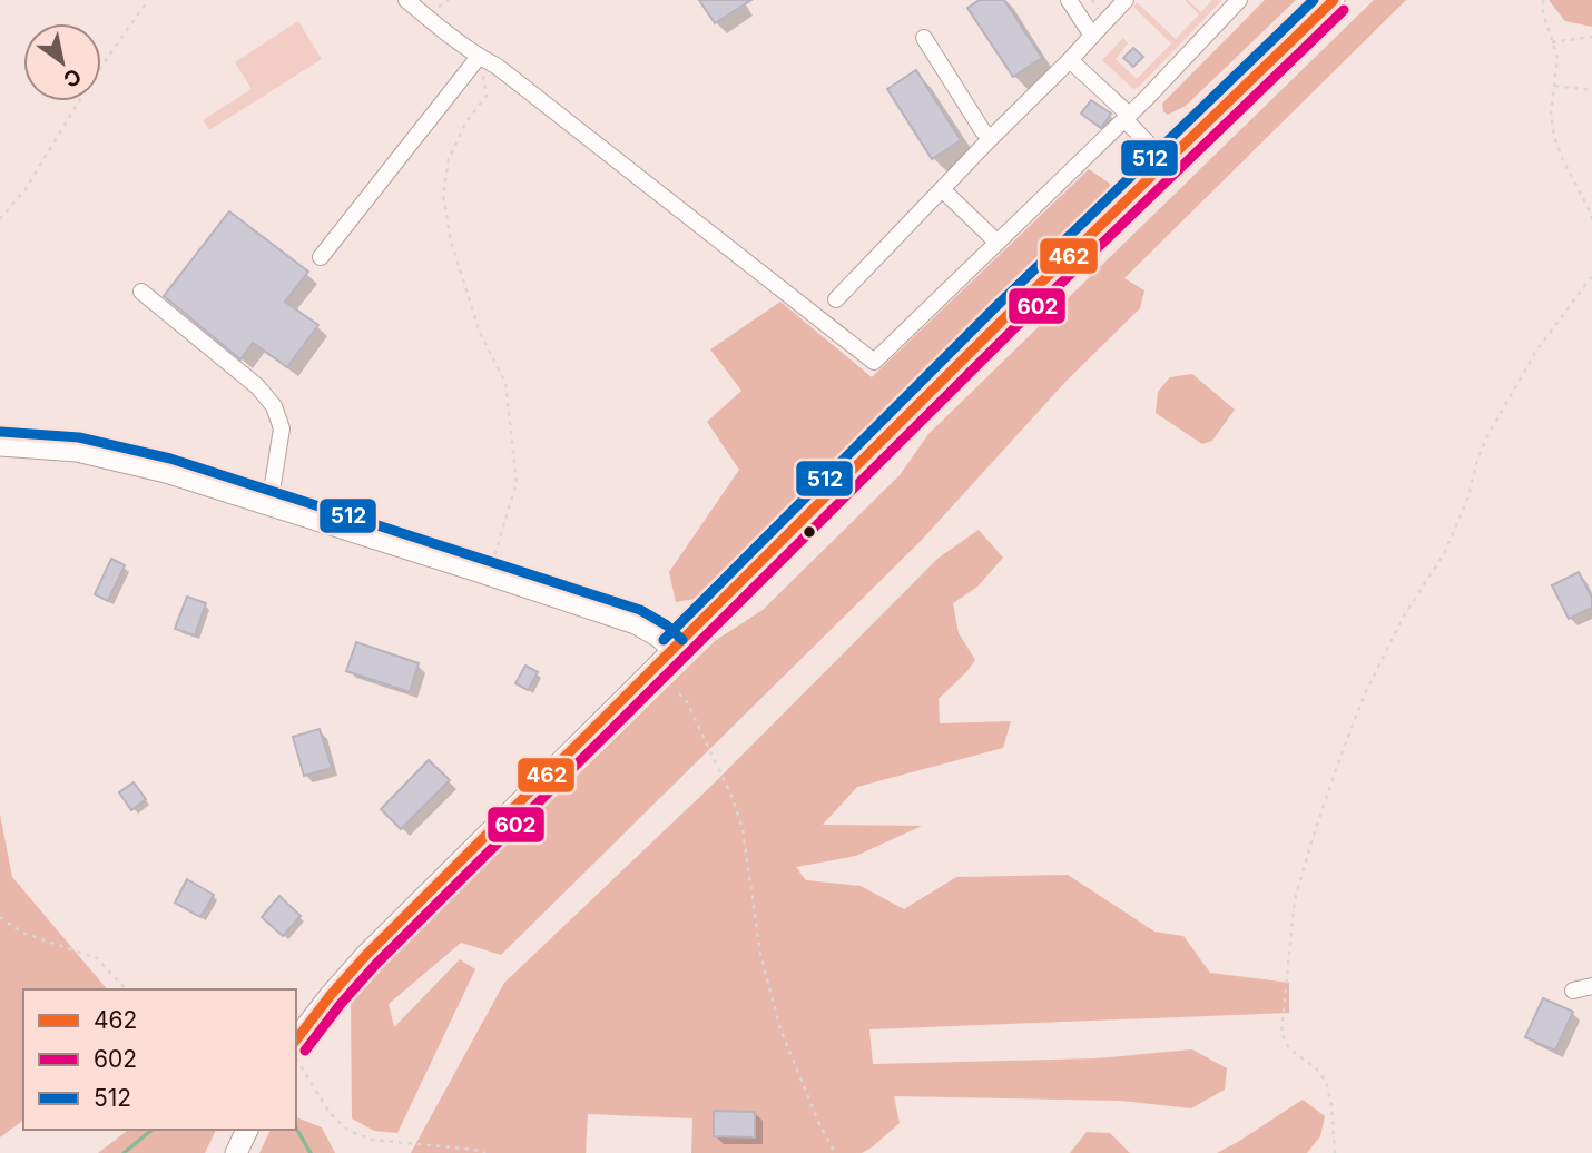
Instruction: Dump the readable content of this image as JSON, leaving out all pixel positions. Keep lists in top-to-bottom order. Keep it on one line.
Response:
{"lines":["transit line 462","transit line 512","transit line 602"],"legend":["462","602","512"],"north":"bottom right"}
